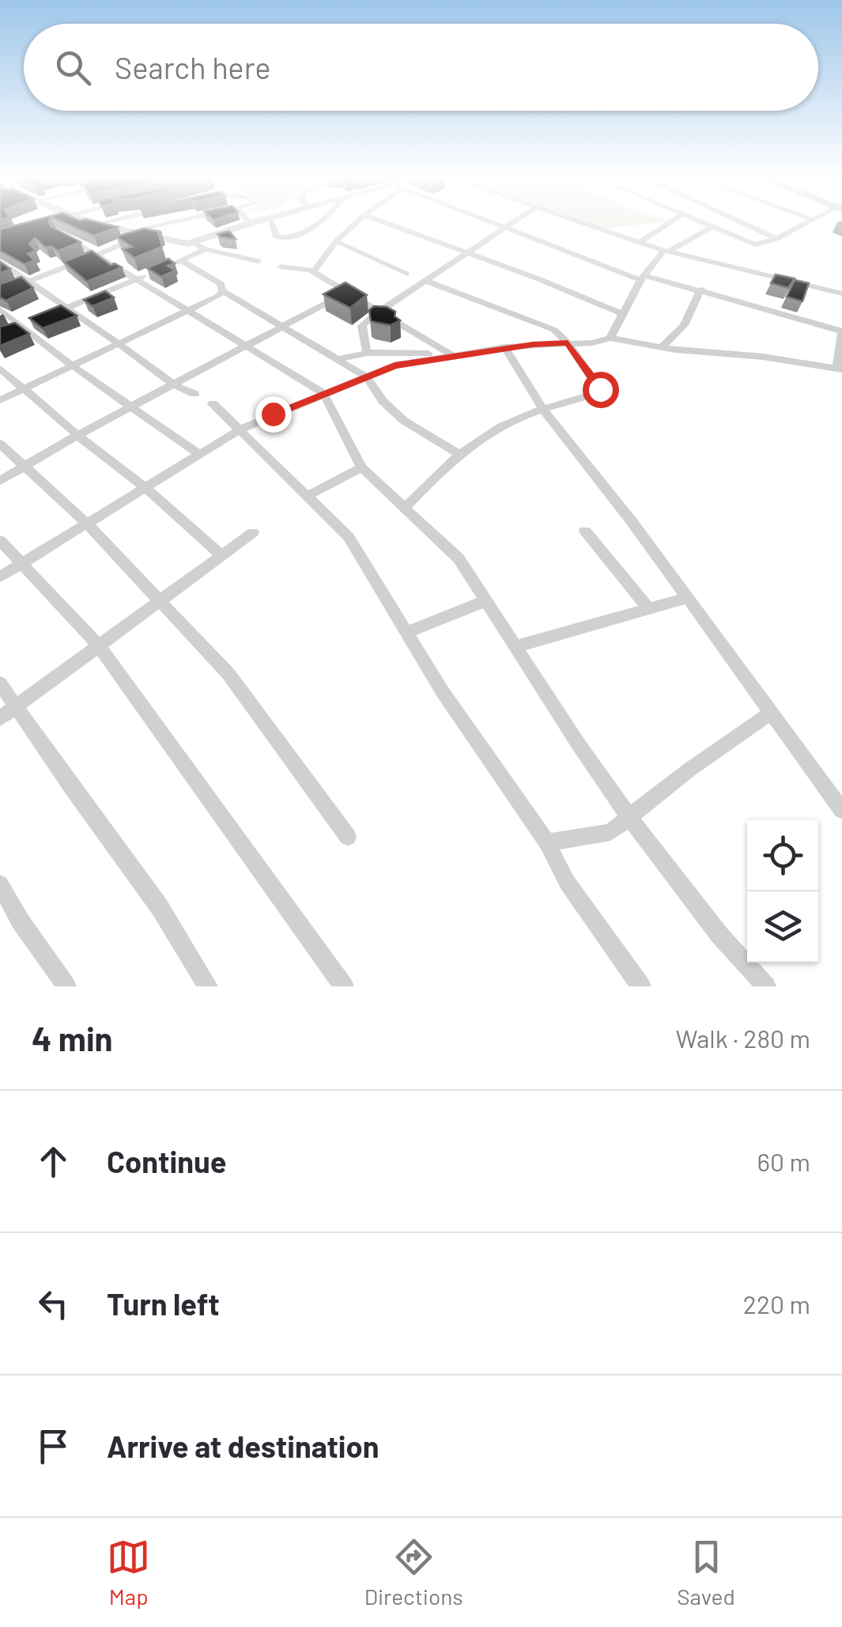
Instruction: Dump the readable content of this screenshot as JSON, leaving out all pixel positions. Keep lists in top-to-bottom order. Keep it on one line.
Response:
{"page":{"search":"Search here","heading":["4 min","Walk · 280 m"],"list":[["Continue","60 m"],["Turn left","220 m"],"Arrive at destination"],"nav":["Map","Directions","Saved"]}}
